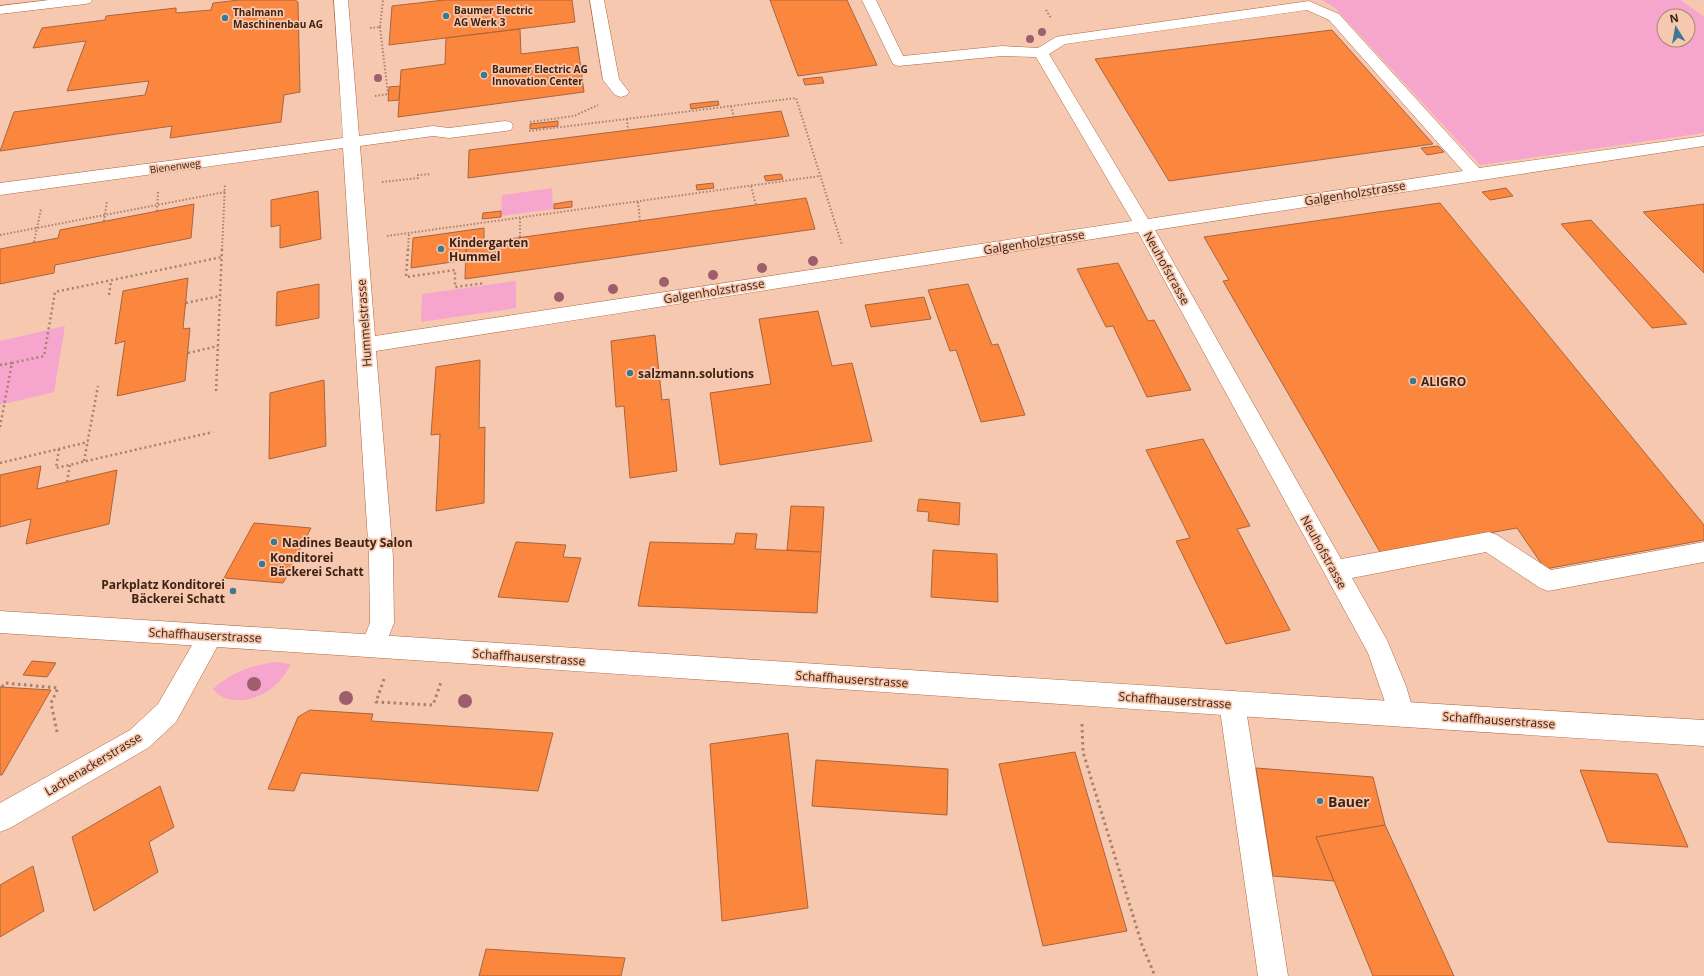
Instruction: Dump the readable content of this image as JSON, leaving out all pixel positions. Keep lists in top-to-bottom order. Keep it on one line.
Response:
{"streets":{"street":["Bienenweg","Galgenholzstrasse","Neuhofstrasse","Hummelstrasse","Schaffhauserstrasse","Lachenackerstrasse"]},"crossings":[["Bienenweg","Hummelstrasse"],["Galgenholzstrasse","Neuhofstrasse"],["Galgenholzstrasse","Hummelstrasse"],["Neuhofstrasse","Schaffhauserstrasse"],["Hummelstrasse","Schaffhauserstrasse"],["Schaffhauserstrasse","Lachenackerstrasse"]],"places":["Baumer Electric AG Werk 3","Thalmann Maschinenbau AG","Baumer Electric AG Innovation Center","Kindergarten Hummel","salzmann.solutions","ALIGRO","Nadines Beauty Salon","Konditorei Bäckerei Schatt","Parkplatz Konditorei Bäckerei Schatt","Bauer"],"north":"top"}
